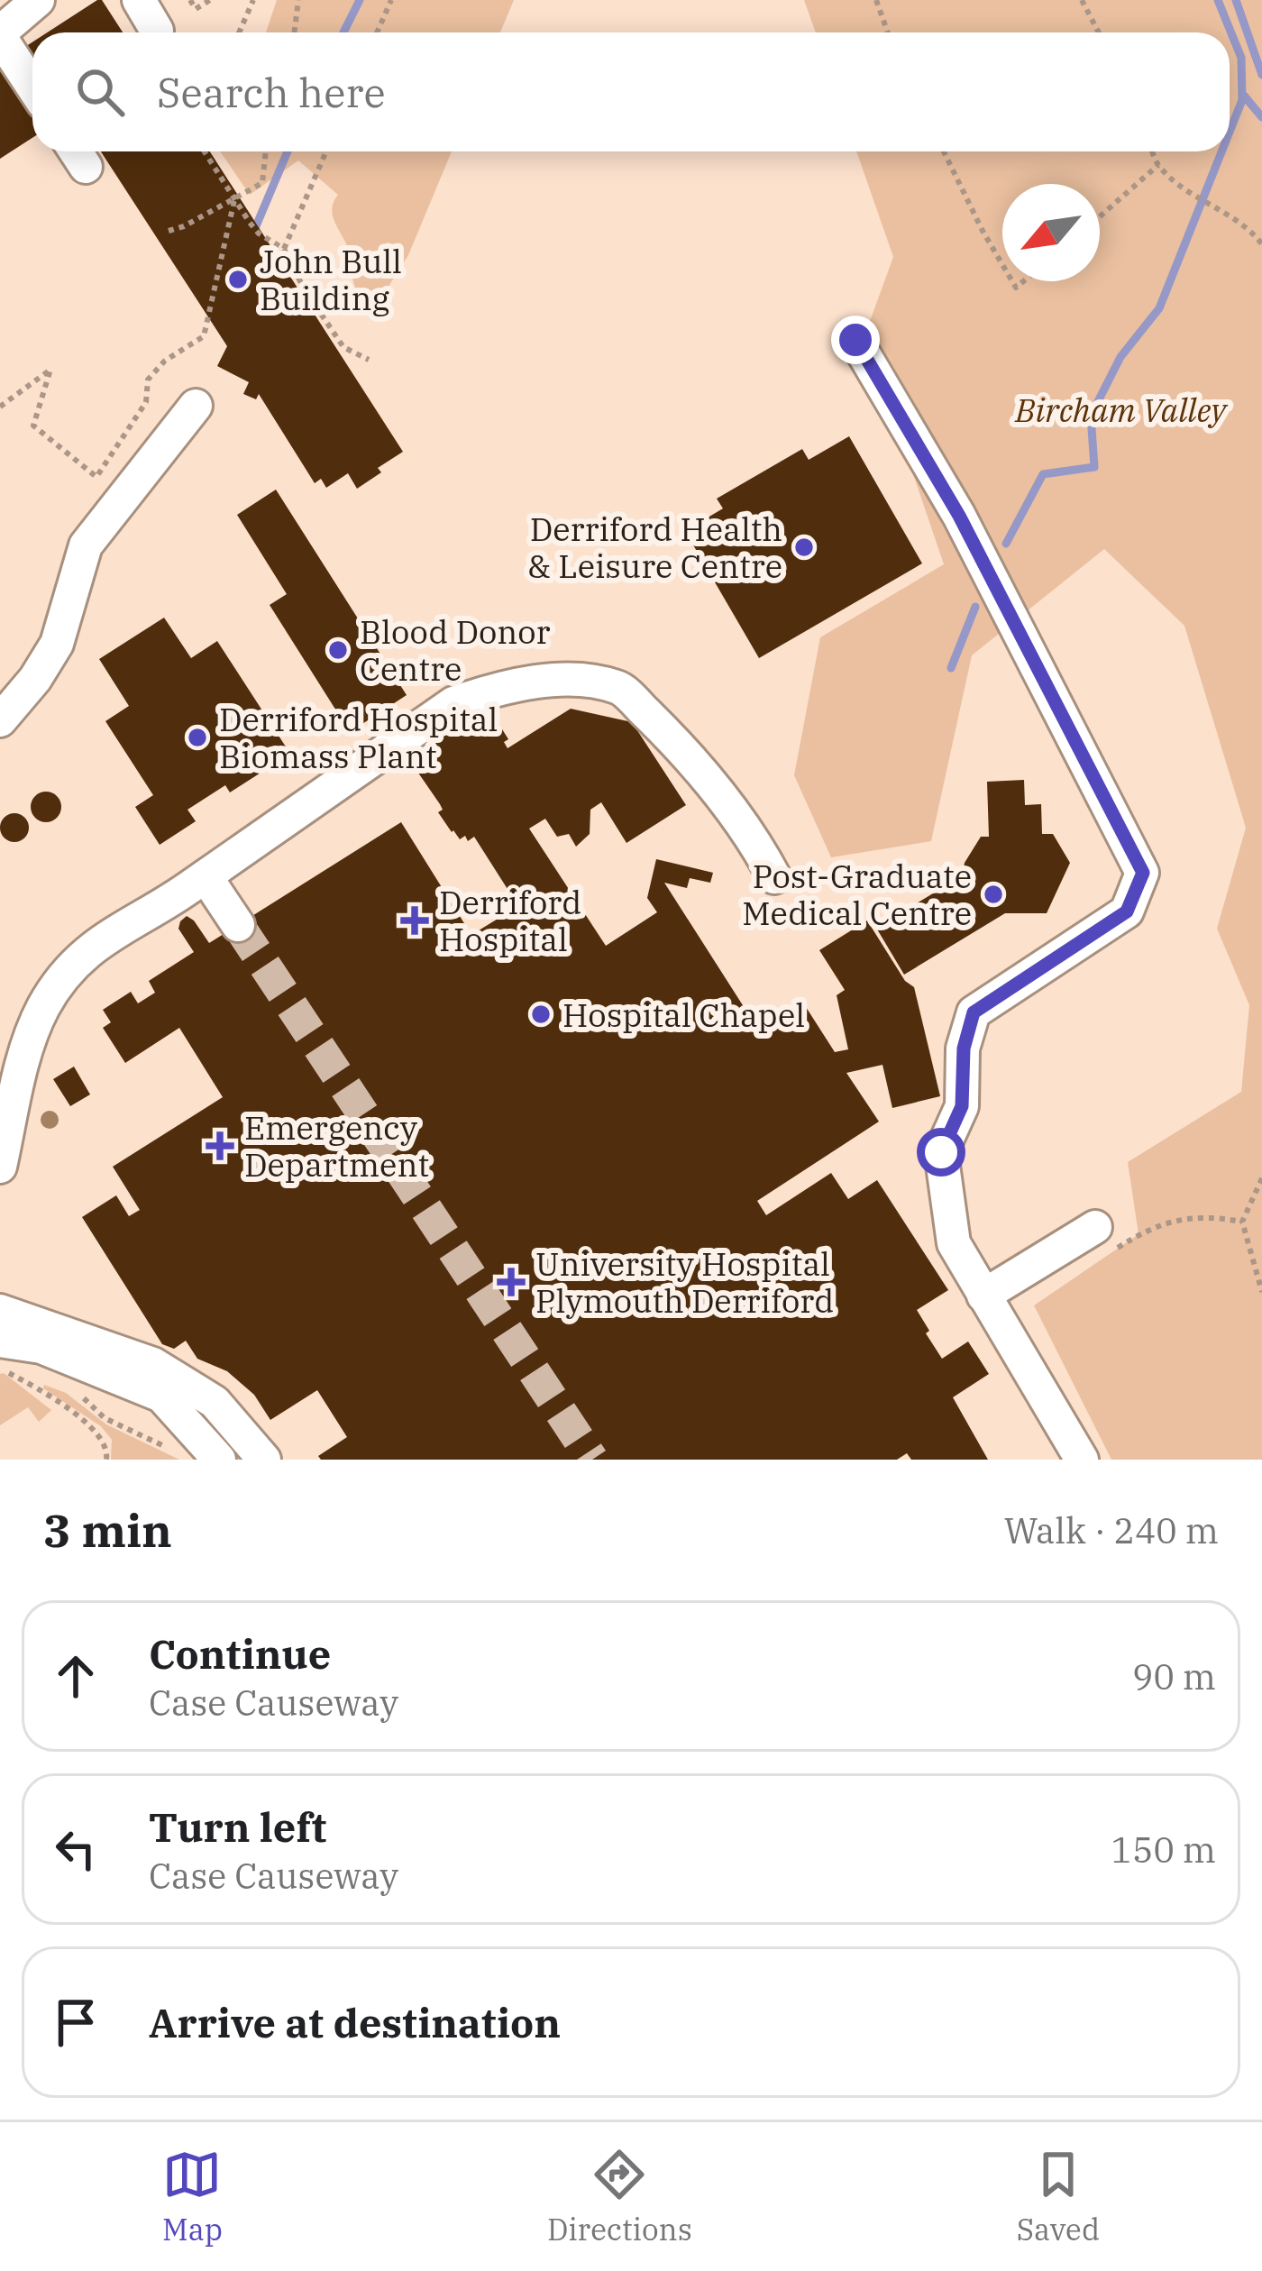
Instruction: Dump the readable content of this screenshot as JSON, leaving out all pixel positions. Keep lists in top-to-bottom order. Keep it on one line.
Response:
{"parks":["Bircham Valley"],"places":{"other":["John Bull Building","Derriford Health & Leisure Centre","Blood Donor Centre","Derriford Hospital Biomass Plant","Post-Graduate Medical Centre","Hospital Chapel"],"health":["Derriford Hospital","Emergency Department","University Hospital Plymouth Derriford"]},"north":"bottom left","page":{"search":"Search here","heading":["3 min","Walk · 240 m"],"list":[["Continue","Case Causeway","90 m"],["Turn left","Case Causeway","150 m"],"Arrive at destination"],"nav":["Map","Directions","Saved"]}}
